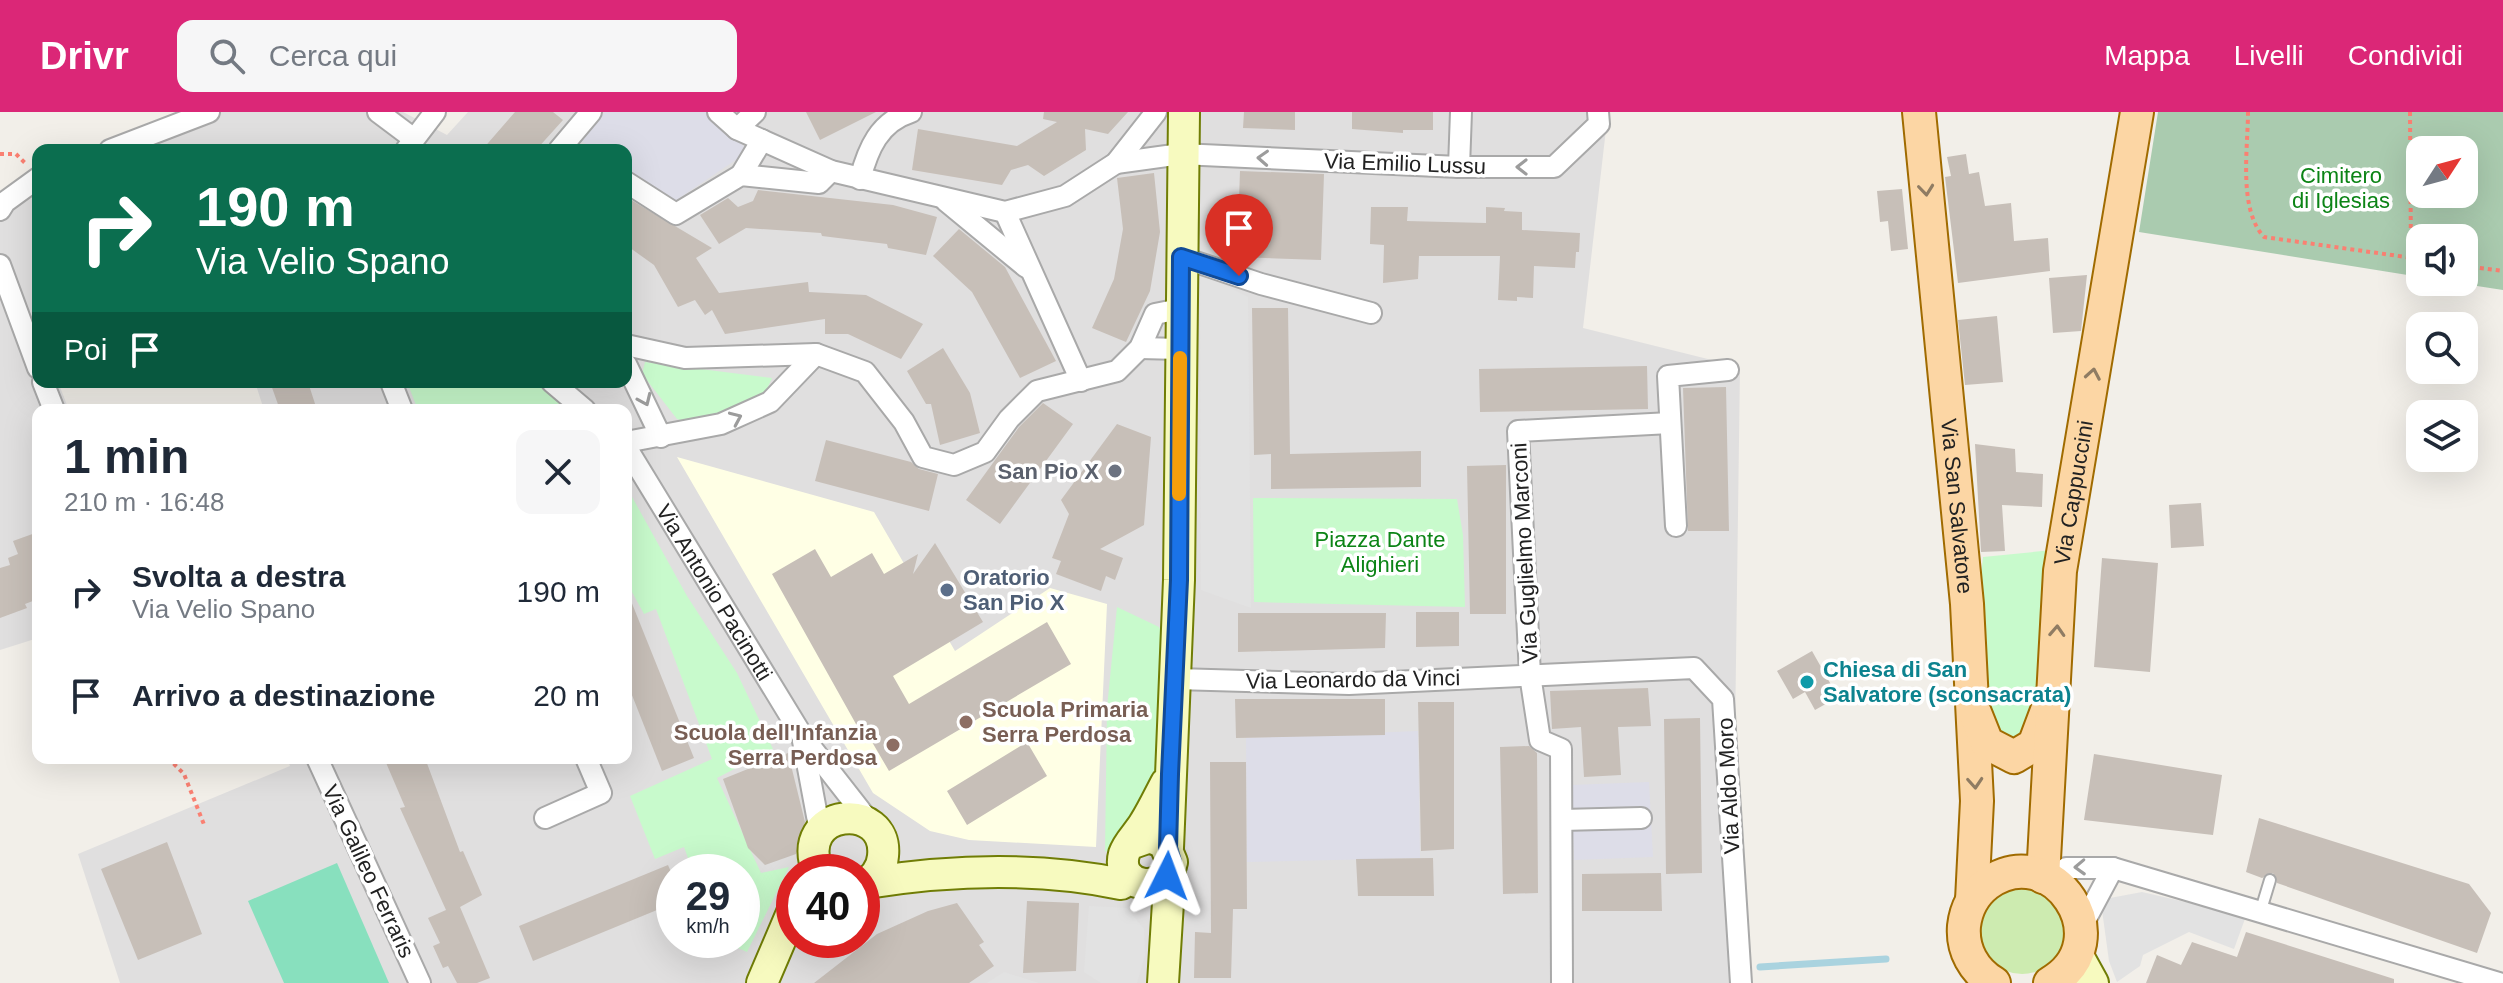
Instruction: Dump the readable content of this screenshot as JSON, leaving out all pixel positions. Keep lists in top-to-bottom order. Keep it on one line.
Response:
{"streets":{"main road":["Via Cappuccini","Via San Salvatore"],"street":["Via Emilio Lussu","Via Guglielmo Marconi","Via Antonio Pacinotti","Via Leonardo da Vinci","Via Aldo Moro","Via Galileo Ferraris"]},"crossings":[["Via Guglielmo Marconi","Via Leonardo da Vinci"],["Via Guglielmo Marconi","Via Aldo Moro"],["Via Leonardo da Vinci","Via Aldo Moro"]],"one_way":["Via Cappuccini","Via San Salvatore"],"parks":["Cimitero di Iglesias","Piazza Dante Alighieri"],"places":["San Pio X","Oratorio San Pio X","Chiesa di San Salvatore (sconsacrata)","Scuola Primaria Serra Perdosa","Scuola dell'Infanzia Serra Perdosa"],"north":"top right","page":{"header":"Drivr","search":"Cerca qui","nav":["Mappa","Livelli","Condividi"],"turn":["190 m","Via Velio Spano"],"then":"Poi","heading":["1 min","210 m · 16:48"],"list":[{"name":"Svolta a destra","note":"Via Velio Spano","value":"190 m"},{"name":"Arrivo a destinazione","value":"20 m"}],"speed":"29 km/h","limit":"40"}}
